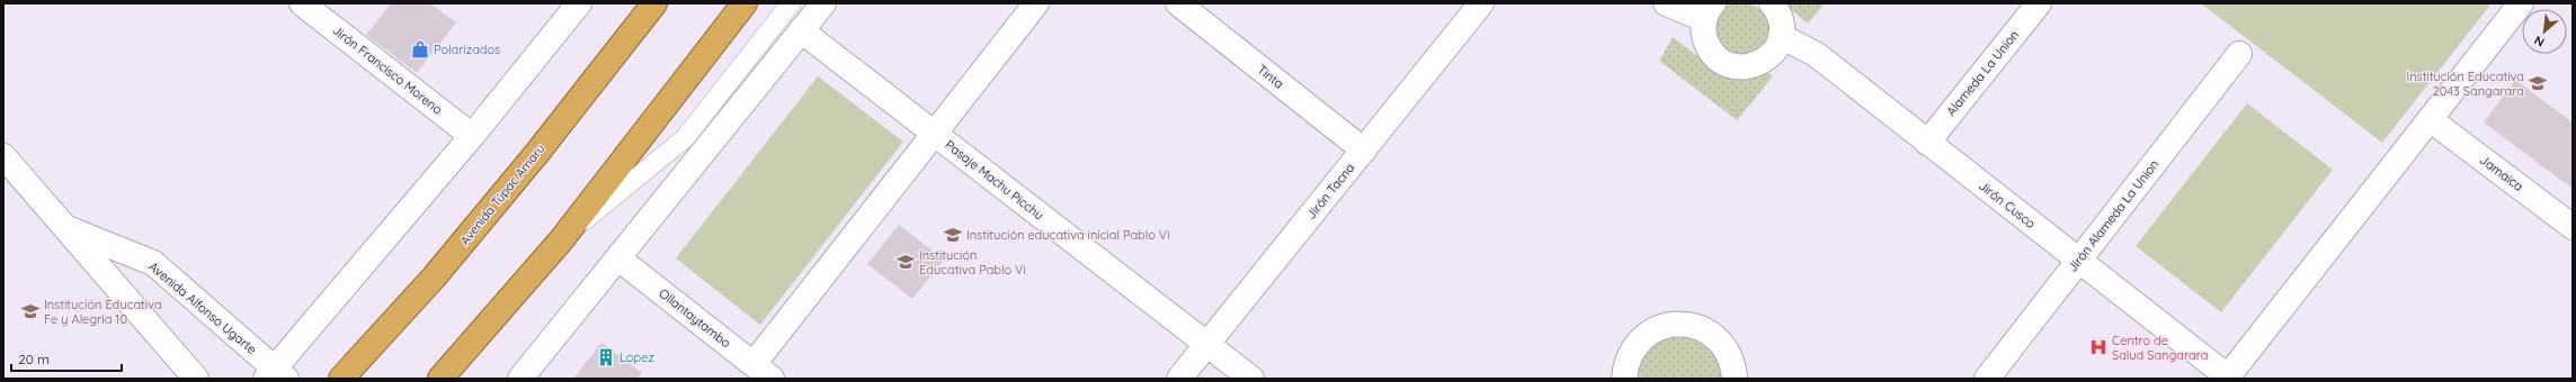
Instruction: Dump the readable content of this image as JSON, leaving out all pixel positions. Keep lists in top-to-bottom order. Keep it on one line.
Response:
{"streets":{"highway":["Avenida Túpac Amaru"],"street":["Jirón Francisco Moreno","Alameda La Union","Tinta","Jamaica","Pasaje Machu Picchu","Jirón Tacna","Jirón Cusco","Jirón Alameda La Union","Avenida Alfonso Ugarte","Ollantaytambo"]},"crossings":[["Alameda La Union","Jirón Cusco"],["Tinta","Jirón Tacna"],["Pasaje Machu Picchu","Jirón Tacna"],["Jirón Cusco","Jirón Alameda La Union"]],"places":{"shop":["Polarizados"],"school or university":["Institución Educativa 2043 Sangarara","Institución educativa inicial Pablo Vi","Institución Educativa Pablo Vi","Institución Educativa Fe y Alegría 10"],"hospital":["Centro de Salud Sangarara"],"building":["Lopez"]},"scale_bar":"20 m","north":"bottom left"}
